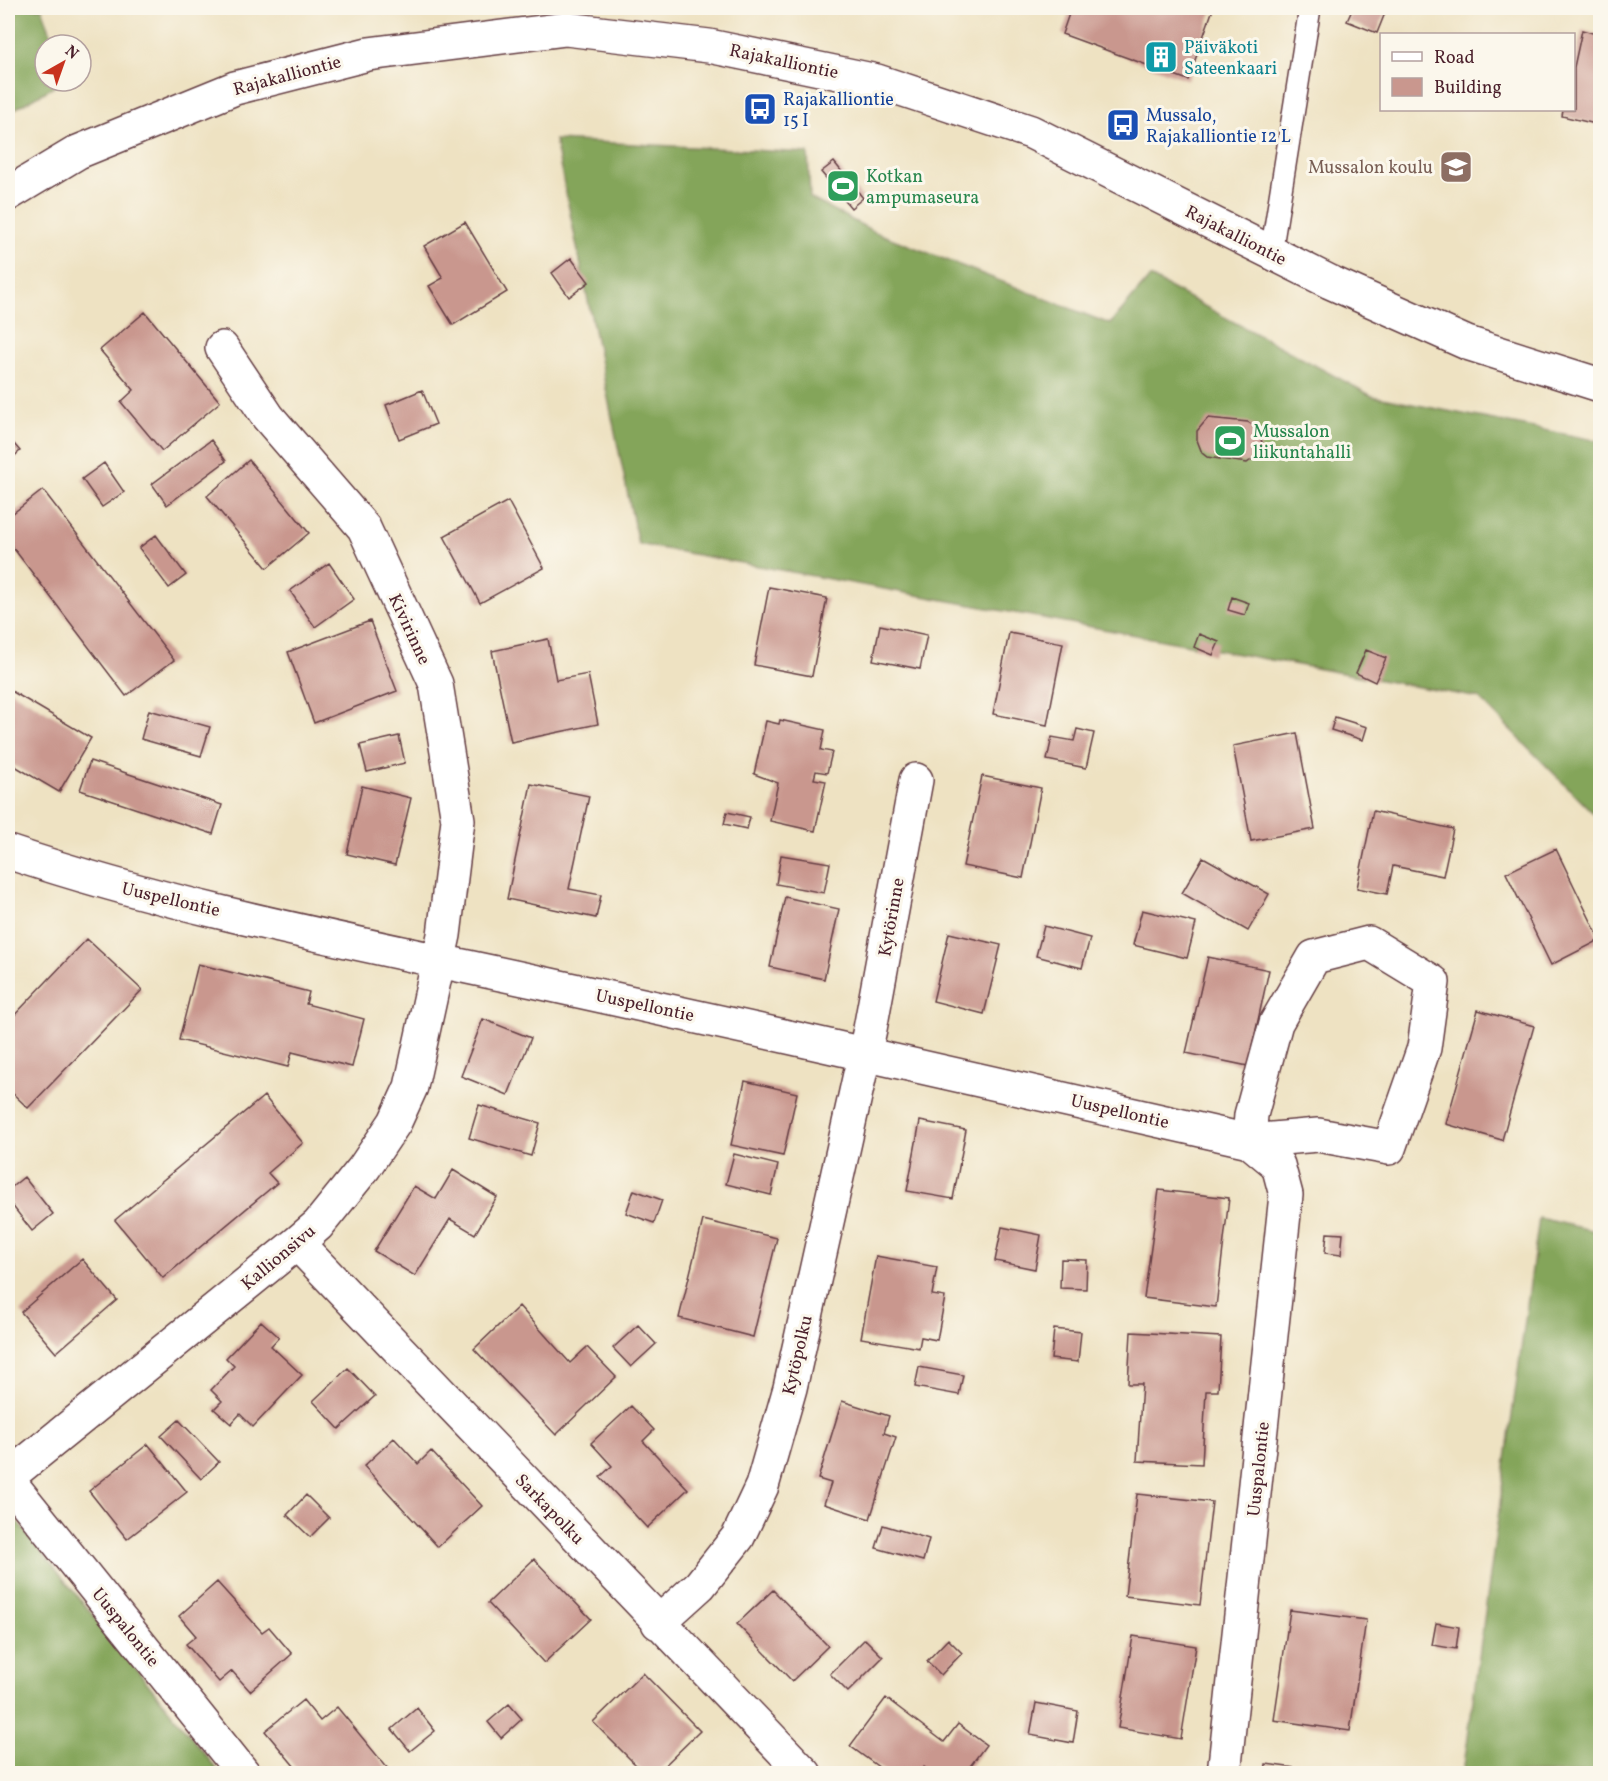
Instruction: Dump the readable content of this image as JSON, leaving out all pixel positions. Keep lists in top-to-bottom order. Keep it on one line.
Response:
{"streets":{"street":["Rajakalliontie","Kivirinne","Uuspellontie","Kytörinne","Kallionsivu","Kytöpolku","Uuspalontie","Sarkapolku"]},"crossings":[["Kivirinne","Uuspellontie"],["Kivirinne","Kallionsivu"],["Uuspellontie","Kytörinne"],["Uuspellontie","Kallionsivu"],["Uuspellontie","Kytöpolku"],["Uuspellontie","Uuspalontie"],["Kytörinne","Kytöpolku"],["Kallionsivu","Uuspalontie"],["Kallionsivu","Sarkapolku"],["Kytöpolku","Sarkapolku"]],"places":{"building":["Päiväkoti Sateenkaari"],"bus stop":["Rajakalliontie 15 I","Mussalo, Rajakalliontie 12 L"],"school or university":["Mussalon koulu"],"sports":["Kotkan ampumaseura","Mussalon liikuntahalli"]},"legend":["Road","Building"],"north":"top right"}
